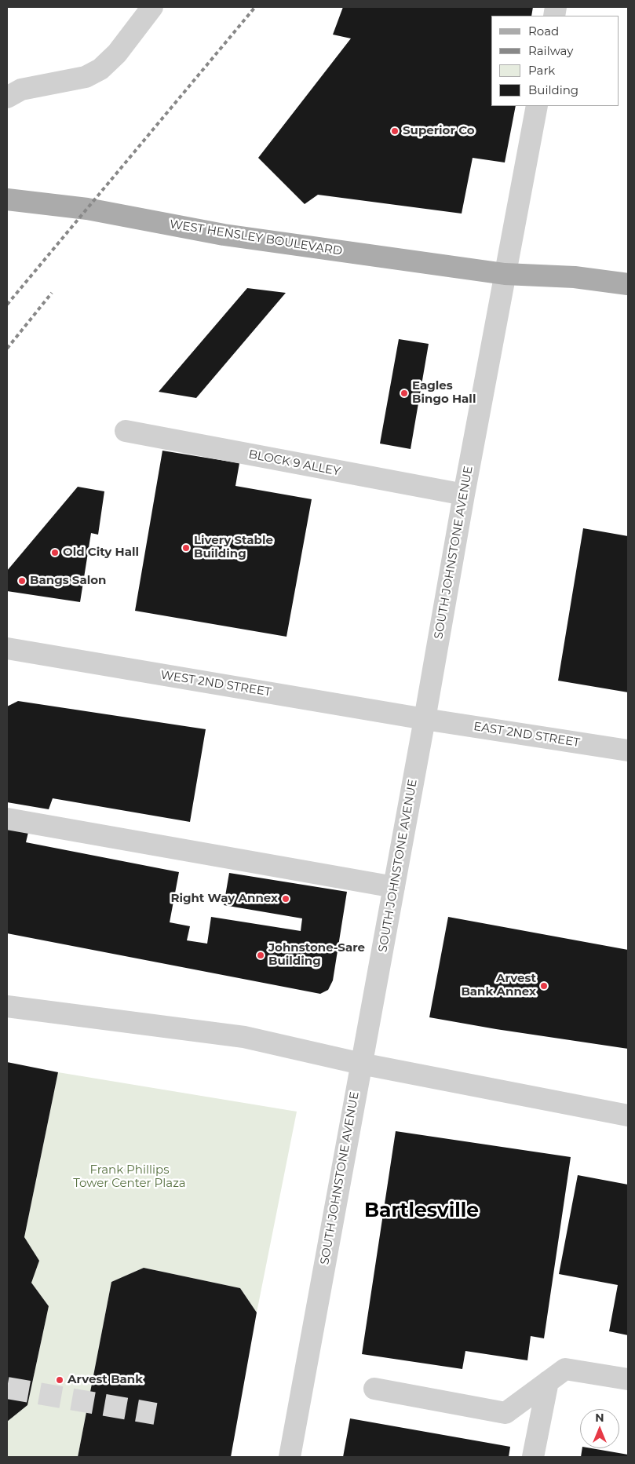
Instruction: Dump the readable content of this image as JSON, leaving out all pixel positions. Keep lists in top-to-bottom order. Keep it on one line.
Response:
{"streets":{"main road":["WEST HENSLEY BOULEVARD"],"street":["BLOCK 9 ALLEY","SOUTH JOHNSTONE AVENUE","WEST 2ND STREET","EAST 2ND STREET"]},"crossings":[["WEST HENSLEY BOULEVARD","SOUTH JOHNSTONE AVENUE"],["BLOCK 9 ALLEY","SOUTH JOHNSTONE AVENUE"],["SOUTH JOHNSTONE AVENUE","WEST 2ND STREET"],["SOUTH JOHNSTONE AVENUE","EAST 2ND STREET"],["WEST 2ND STREET","EAST 2ND STREET"]],"districts":["Bartlesville"],"parks":["Frank Phillips Tower Center Plaza"],"places":["Superior Co","Eagles Bingo Hall","Livery Stable Building","Old City Hall","Bangs Salon","Right Way Annex","Johnstone-Sare Building","Arvest Bank Annex","Arvest Bank"],"legend":["Road","Railway","Park","Building"],"north":"top"}
